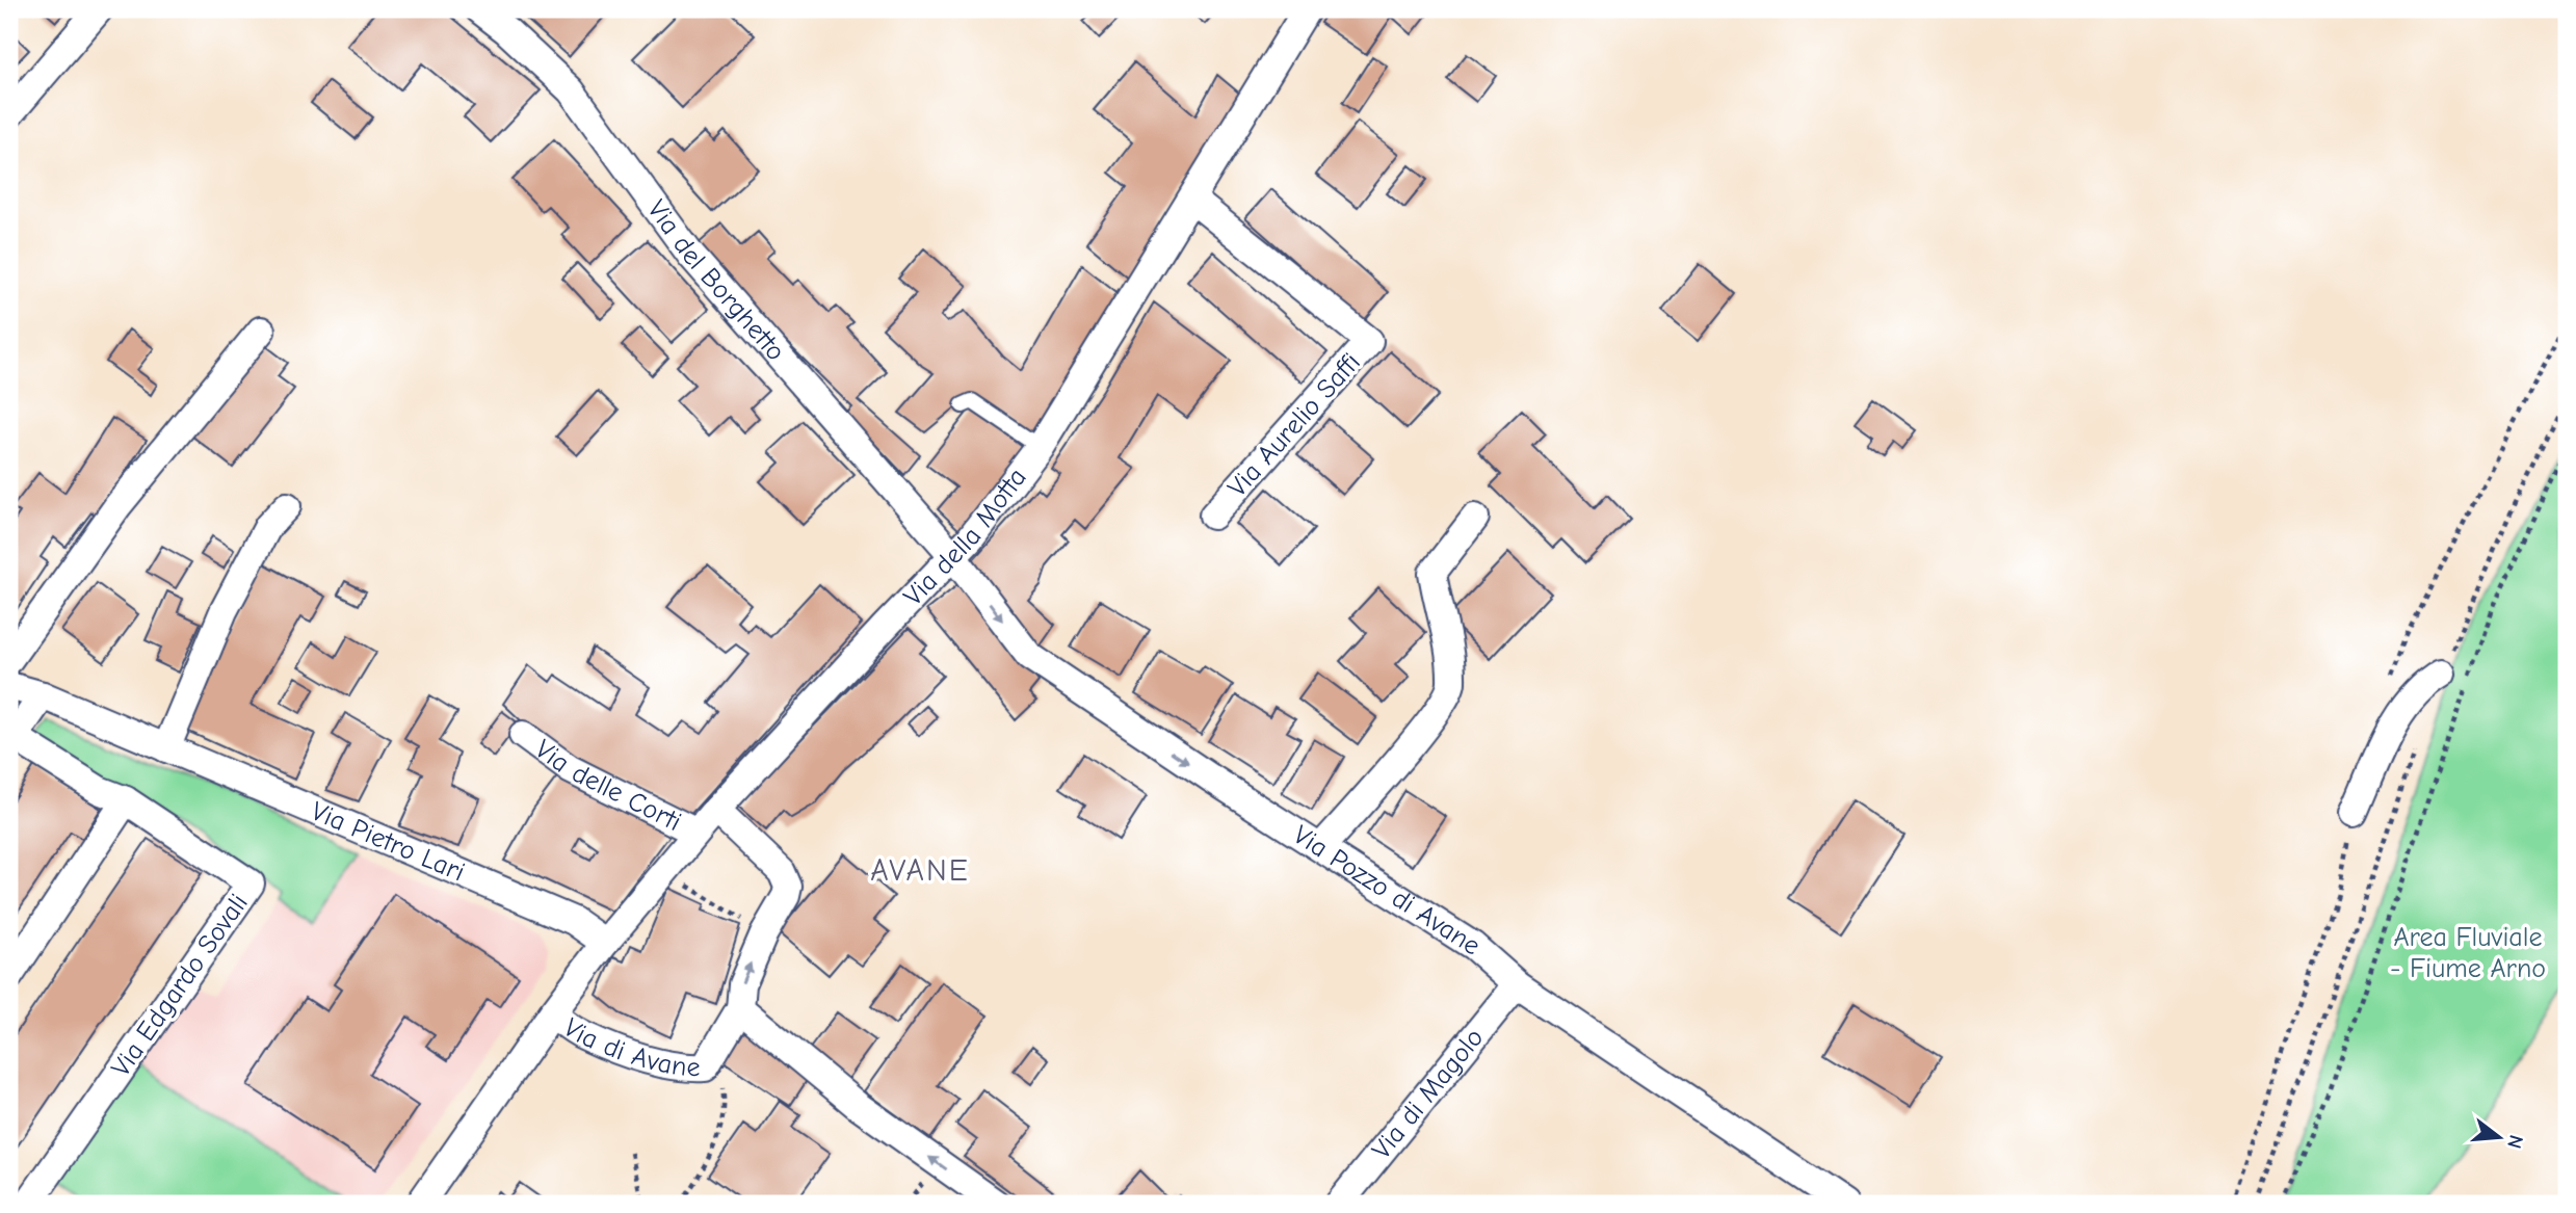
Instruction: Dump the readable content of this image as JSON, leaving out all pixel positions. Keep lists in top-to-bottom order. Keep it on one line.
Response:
{"streets":{"street":["Via del Borghetto","Via Aurelio Saffi","Via della Motta","Via delle Corti","Via Pietro Lari","Via Pozzo di Avane","Via Edgardo Sovali","Via di Avane","Via di Magolo"]},"crossings":[["Via del Borghetto","Via della Motta"],["Via del Borghetto","Via Pozzo di Avane"],["Via Aurelio Saffi","Via della Motta"],["Via della Motta","Via delle Corti"],["Via della Motta","Via Pietro Lari"],["Via della Motta","Via Pozzo di Avane"],["Via della Motta","Via di Avane"],["Via Pozzo di Avane","Via di Magolo"]],"one_way":["Via Pozzo di Avane"],"districts":["AVANE"],"parks":["Area Fluviale - Fiume Arno"],"north":"right"}
